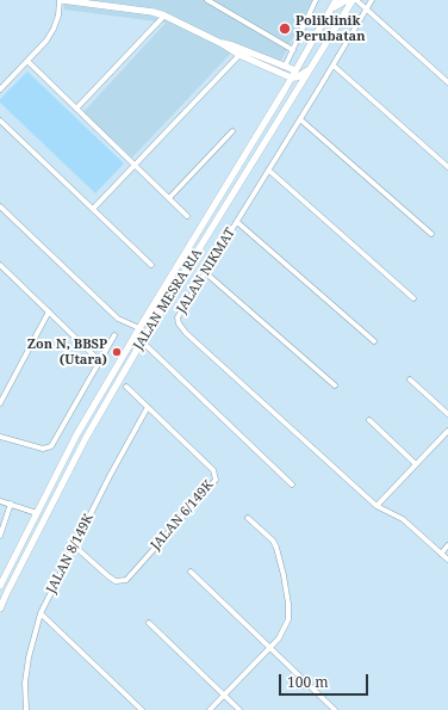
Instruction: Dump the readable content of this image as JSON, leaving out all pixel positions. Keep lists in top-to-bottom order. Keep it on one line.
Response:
{"streets":{"main road":["JALAN MESRA RIA"],"street":["JALAN NIKMAT","JALAN 6/149K","JALAN 8/149K"]},"crossings":[["JALAN 6/149K","JALAN 8/149K"]],"places":["Poliklinik Perubatan","Zon N, BBSP (Utara)"],"scale_bar":"100 m"}
